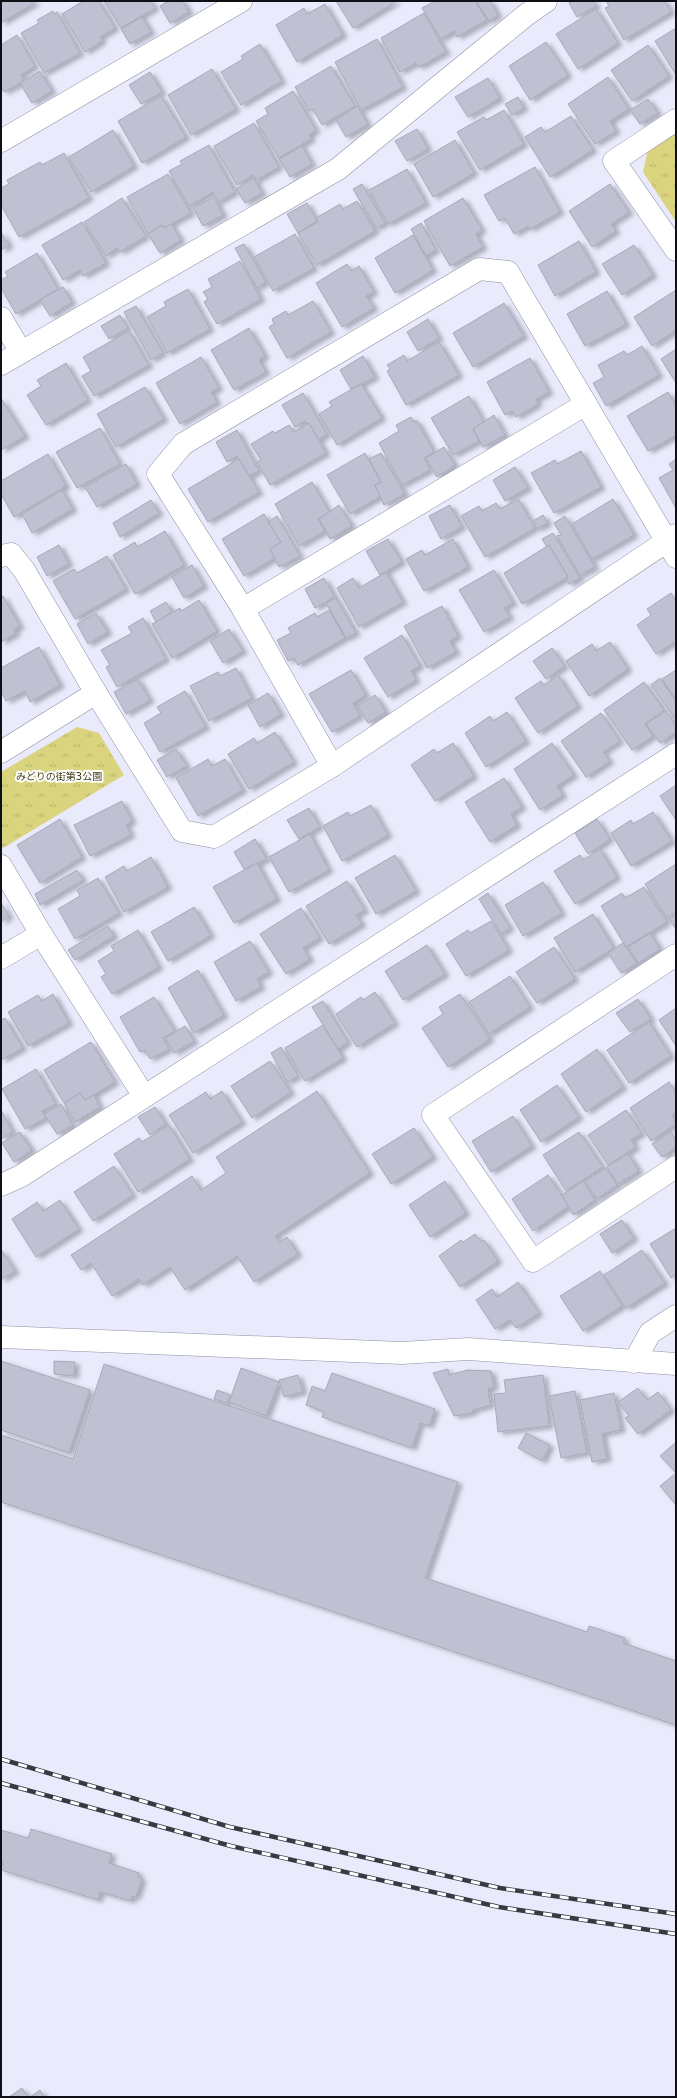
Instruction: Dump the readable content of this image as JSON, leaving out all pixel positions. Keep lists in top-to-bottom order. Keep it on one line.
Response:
{"parks":["みどりの街第3公園"]}
